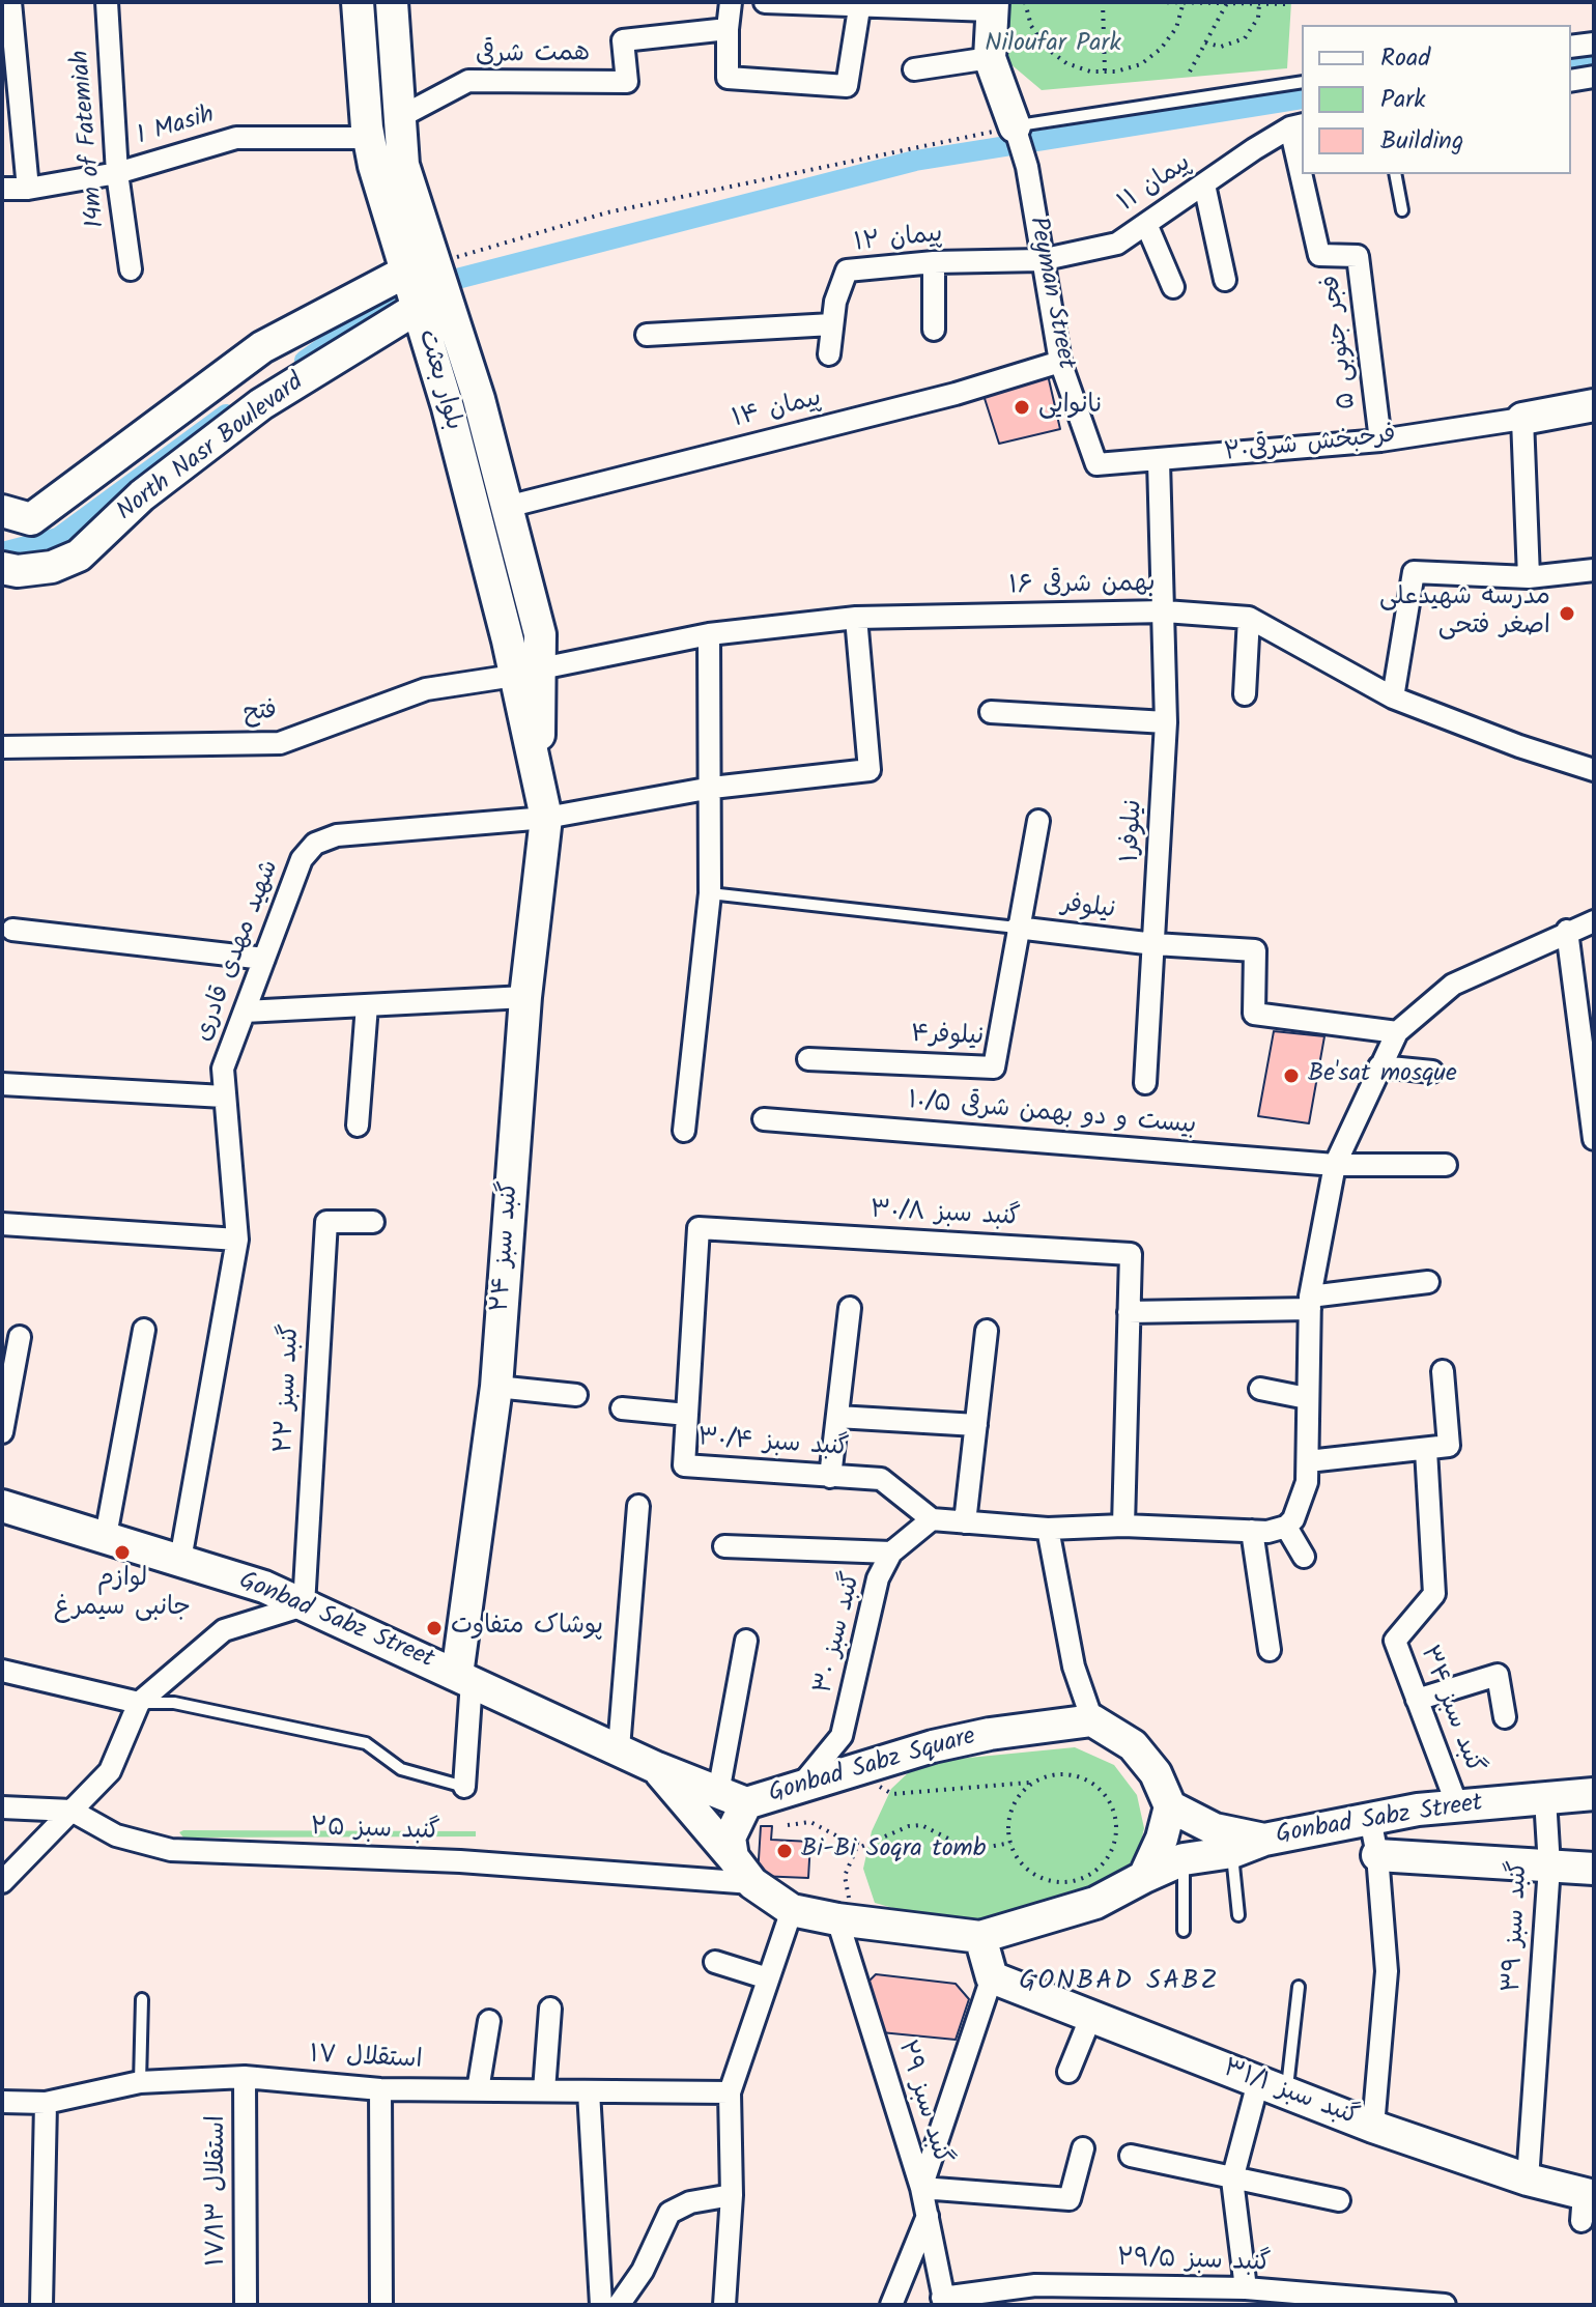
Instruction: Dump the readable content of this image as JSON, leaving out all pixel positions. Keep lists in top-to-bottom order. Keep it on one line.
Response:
{"streets":{"street":["همت شرقی","1 Masih","14m of Fatemiah","پیمان ۱۱","پیمان ۱۲","Peyman Street","فجر جنوبی ۵","بلوار بعثت","پیمان ۱۴","فرحبخش شرقی۲۰","North Nasr Boulevard","بهمن شرقی ۱۶","فتح","نیلوفر۱","نیلوفر","شهید مهدی قادری","نیلوفر۴","بیست و دو بهمن شرقی ۱۰/۵","گنبد سبز ۳۰/۸","گنبد سبز ۲۴","گنبد سبز ۲۲","گنبد سبز ۳۰/۴","Gonbad Sabz Street","گنبد سبز ۳۰","گنبد سبز ۳۴","Gonbad Sabz Square","گنبد سبز ۲۵","گنبد سبز ۳۹","استقلال ۱۷","گنبد سبز ۳۱/۱","گنبد سبز ۲۹","استقلال ۱۷/۱۳","گنبد سبز ۲۹/۵"]},"crossings":[["همت شرقی","بلوار بعثت"],["1 Masih","14m of Fatemiah"],["1 Masih","بلوار بعثت"],["پیمان ۱۱","پیمان ۱۲"],["پیمان ۱۱","Peyman Street"],["پیمان ۱۱","فجر جنوبی ۵"],["پیمان ۱۲","Peyman Street"],["Peyman Street","پیمان ۱۴"],["Peyman Street","فرحبخش شرقی۲۰"],["فجر جنوبی ۵","فرحبخش شرقی۲۰"],["بلوار بعثت","پیمان ۱۴"],["بلوار بعثت","North Nasr Boulevard"],["بلوار بعثت","بهمن شرقی ۱۶"],["بلوار بعثت","فتح"],["بلوار بعثت","شهید مهدی قادری"],["بلوار بعثت","گنبد سبز ۲۴"],["فرحبخش شرقی۲۰","نیلوفر۱"],["بهمن شرقی ۱۶","فتح"],["بهمن شرقی ۱۶","نیلوفر۱"],["نیلوفر۱","نیلوفر"],["نیلوفر","نیلوفر۴"],["شهید مهدی قادری","گنبد سبز ۲۴"],["شهید مهدی قادری","Gonbad Sabz Street"],["گنبد سبز ۳۰/۸","گنبد سبز ۳۰/۴"],["گنبد سبز ۲۴","Gonbad Sabz Street"],["گنبد سبز ۲۲","Gonbad Sabz Street"],["گنبد سبز ۳۰/۴","گنبد سبز ۳۰"],["Gonbad Sabz Street","گنبد سبز ۳۴"],["Gonbad Sabz Street","Gonbad Sabz Square"],["Gonbad Sabz Street","گنبد سبز ۳۹"],["گنبد سبز ۳۰","Gonbad Sabz Square"],["گنبد سبز ۳۹","گنبد سبز ۳۱/۱"],["استقلال ۱۷","استقلال ۱۷/۱۳"],["گنبد سبز ۲۹","گنبد سبز ۲۹/۵"]],"districts":["GONBAD SABZ"],"parks":["Niloufar Park"],"places":["نانوایی","مدرسه شهیدعلی اصغر فتحی","Be'sat mosque","لوازم جانبی سیمرغ","پوشاک متفاوت","Bi-Bi Soqra tomb"],"legend":["Road","Park","Building"]}
